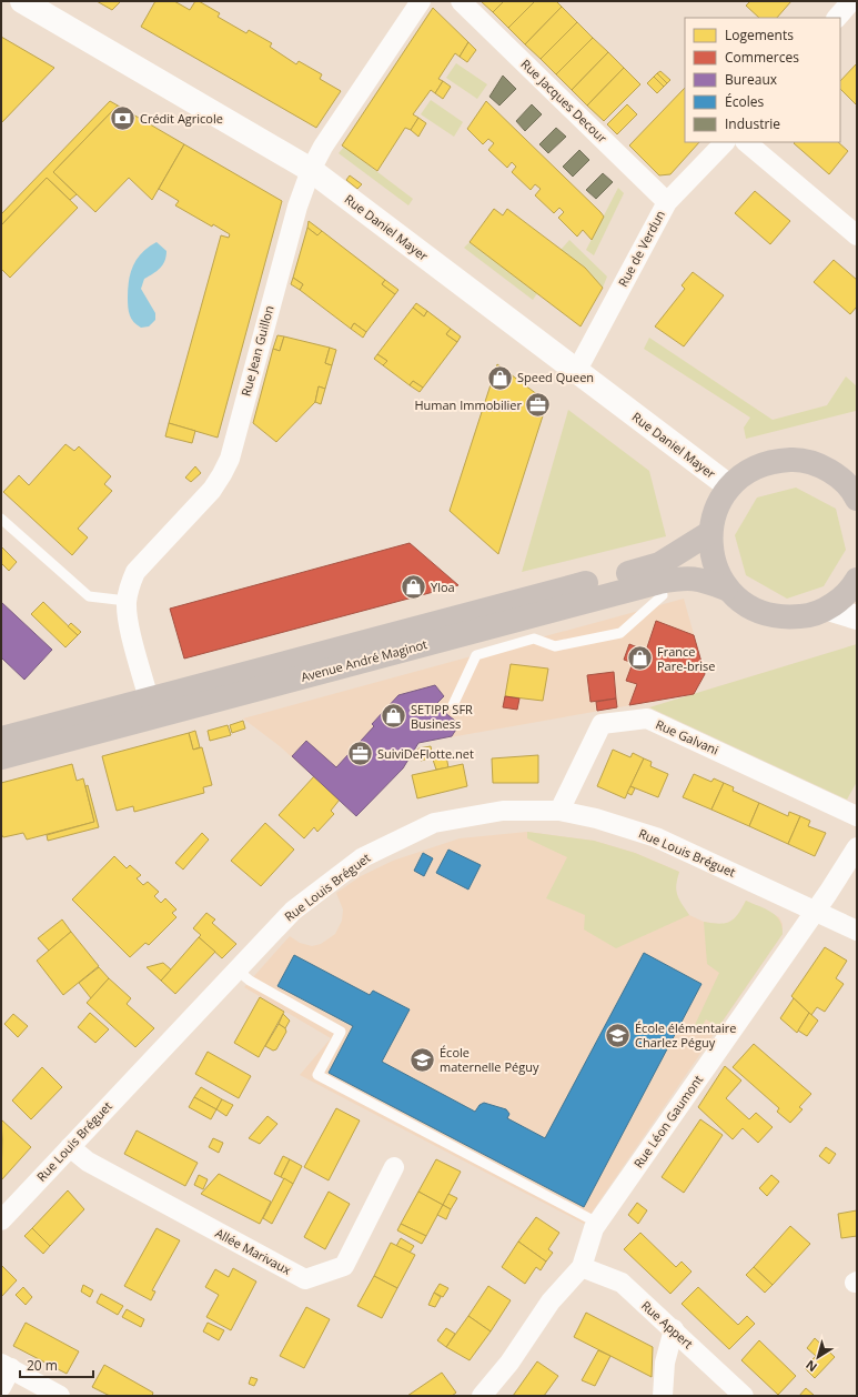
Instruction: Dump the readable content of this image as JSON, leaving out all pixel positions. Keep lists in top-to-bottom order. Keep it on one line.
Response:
{"streets":{"main road":["Rue Daniel Mayer","Avenue André Maginot"],"street":["Rue Jacques Decour","Rue de Verdun","Rue Jean Guillon","Rue Galvani","Rue Louis Bréguet","Rue Léon Gaumont","Allée Marivaux","Rue Appert"]},"crossings":[["Rue Jacques Decour","Rue de Verdun"],["Rue Daniel Mayer","Rue de Verdun"],["Rue Daniel Mayer","Rue Jean Guillon"],["Rue Jean Guillon","Avenue André Maginot"],["Rue Galvani","Rue Louis Bréguet"],["Rue Louis Bréguet","Rue Léon Gaumont"],["Rue Louis Bréguet","Allée Marivaux"],["Rue Léon Gaumont","Rue Appert"]],"places":{"bank":["Crédit Agricole"],"shop":["Speed Queen","Yloa","France Pare-brise","SETIPP SFR Business"],"office":["Human Immobilier","SuiviDeFlotte.net"],"school or university":["École élémentaire Charlez Péguy","École maternelle Péguy"]},"legend":["Logements","Commerces","Bureaux","Écoles","Industrie"],"scale_bar":"20 m","north":"bottom left"}
